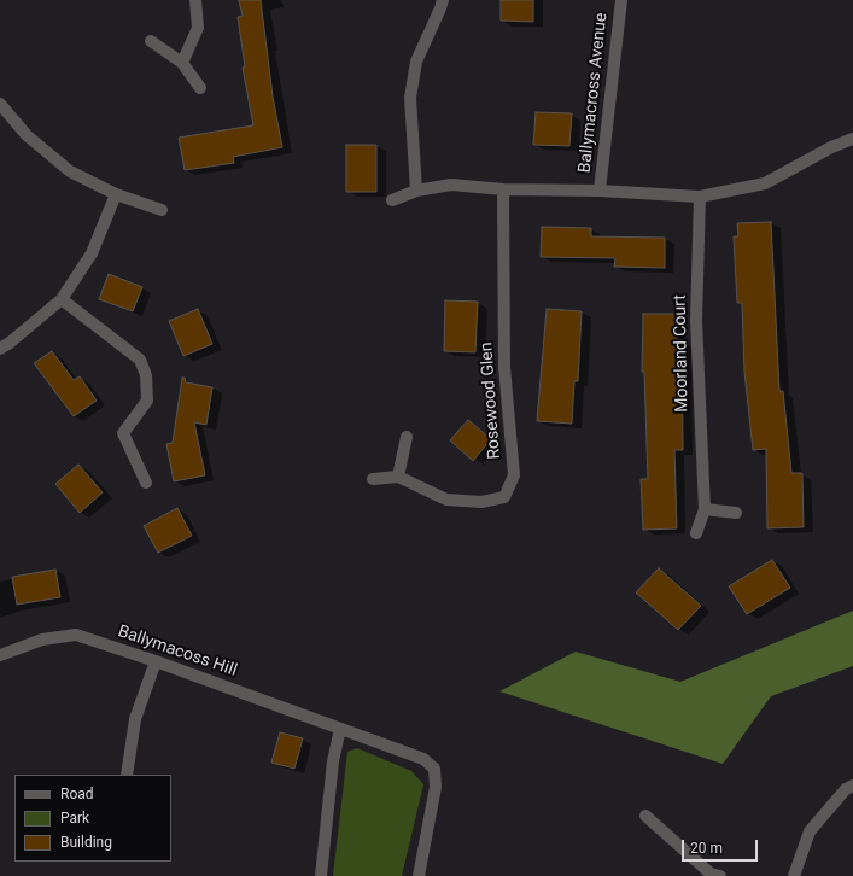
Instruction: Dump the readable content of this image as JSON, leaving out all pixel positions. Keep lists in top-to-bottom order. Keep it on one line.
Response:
{"streets":{"street":["Ballymacross Avenue","Moorland Court","Rosewood Glen","Ballymacoss Hill"]},"legend":["Road","Park","Building"],"scale_bar":"20 m"}
